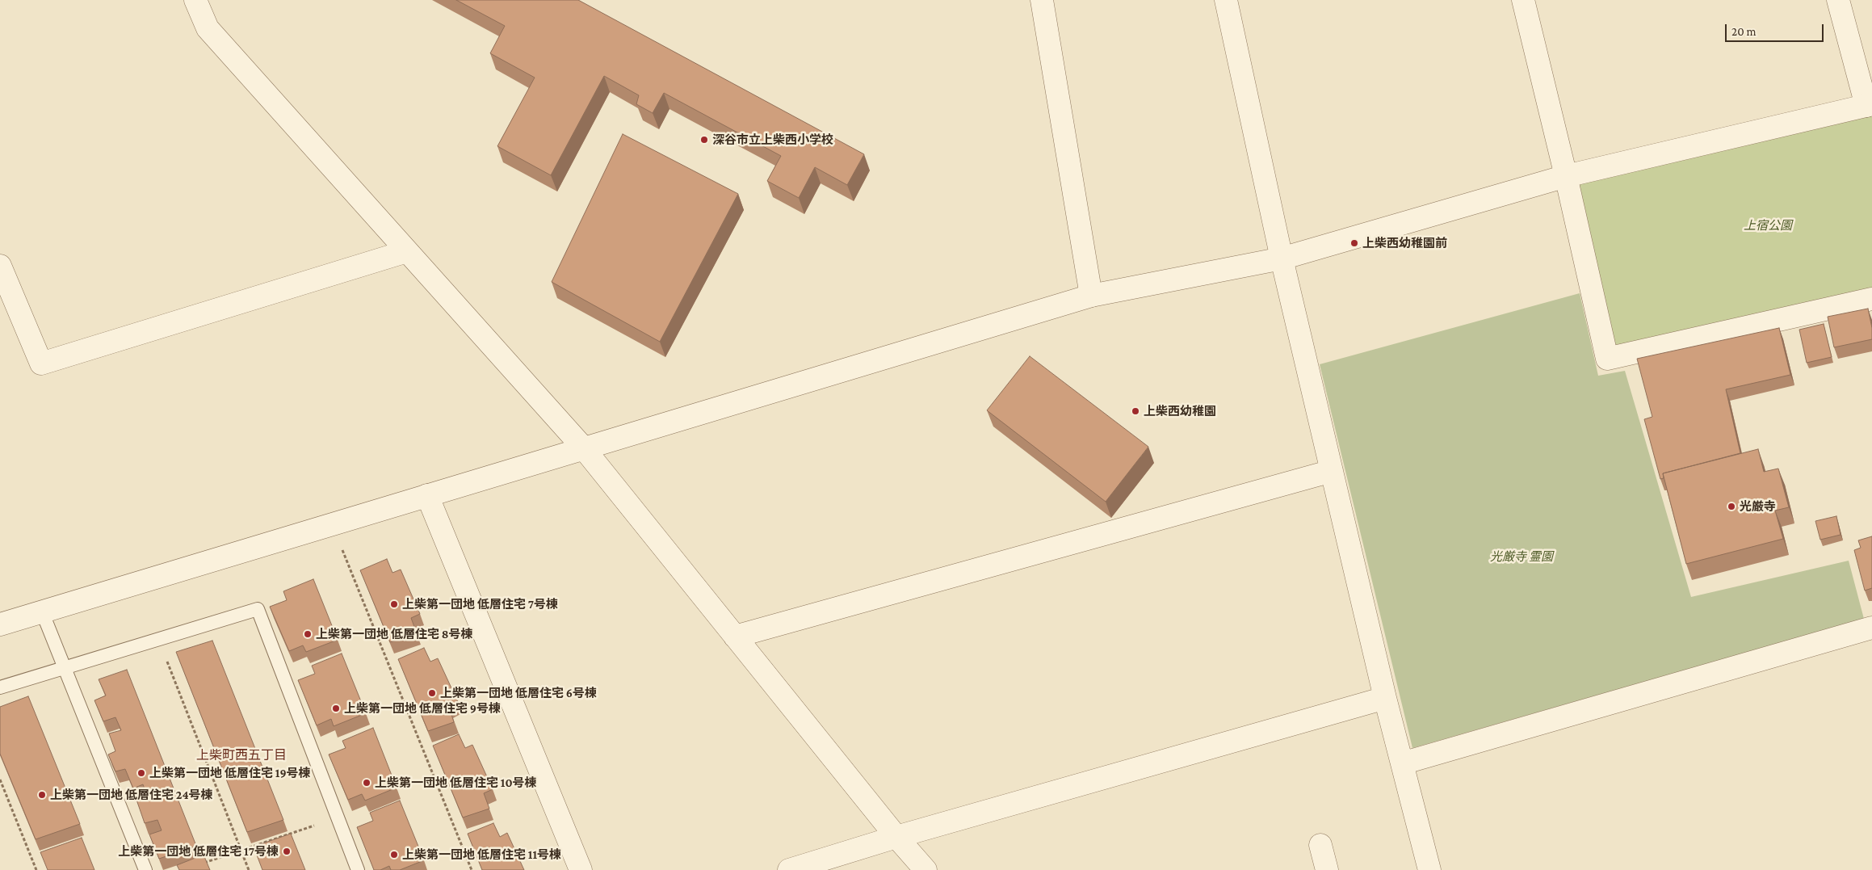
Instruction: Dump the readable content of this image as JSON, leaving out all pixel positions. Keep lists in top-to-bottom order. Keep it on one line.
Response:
{"districts":["上柴町西五丁目"],"parks":["上宿公園","光厳寺 霊園"],"places":["深谷市立上柴西小学校","上柴西幼稚園前","上柴西幼稚園","光厳寺","上柴第一団地 低層住宅 7号棟","上柴第一団地 低層住宅 8号棟","上柴第一団地 低層住宅 6号棟","上柴第一団地 低層住宅 9号棟","上柴第一団地 低層住宅 19号棟","上柴第一団地 低層住宅 10号棟","上柴第一団地 低層住宅 24号棟","上柴第一団地 低層住宅 17号棟","上柴第一団地 低層住宅 11号棟"],"scale_bar":"20 m"}
